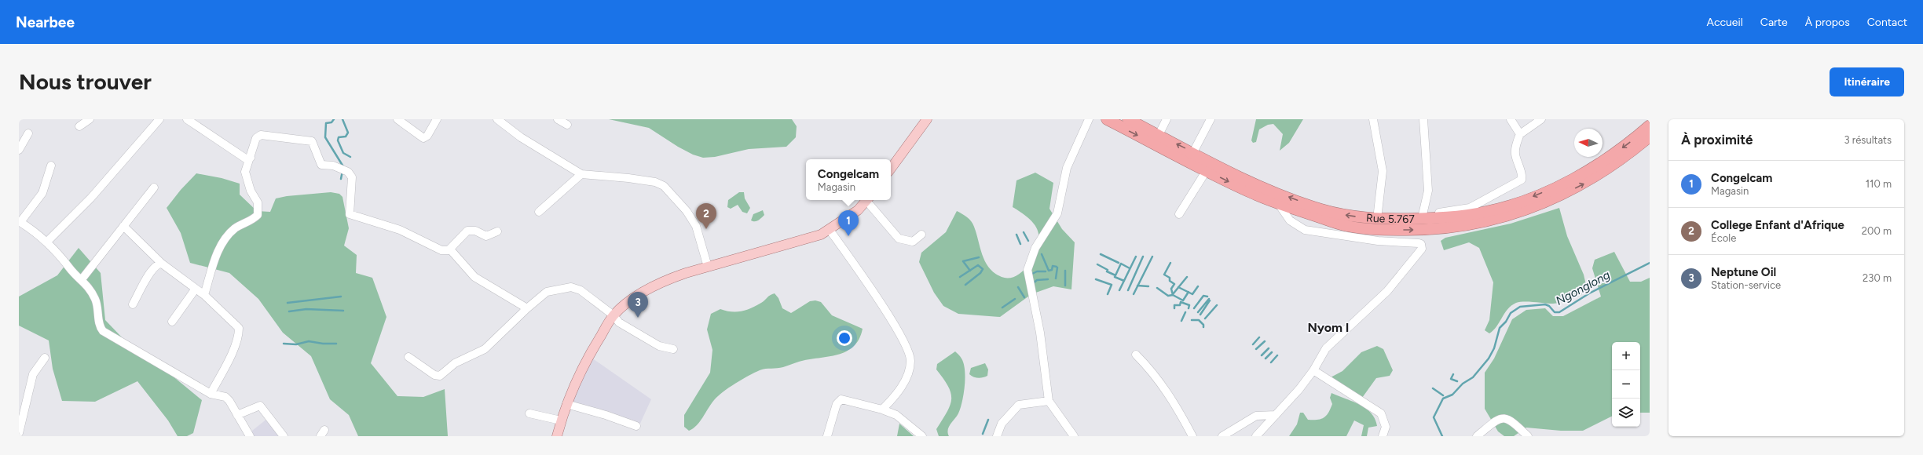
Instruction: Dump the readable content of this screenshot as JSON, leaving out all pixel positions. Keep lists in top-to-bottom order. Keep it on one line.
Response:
{"streets":{"highway":["Rue 5.767"]},"districts":["Nyom I"],"water":["Ngonglong"],"north":"left","page":{"header":"Nearbee","nav":["Accueil","Carte","À propos","Contact"],"buttons":"Itinéraire","title":"Nous trouver","heading":["À proximité","3 résultats"],"popup":["Congelcam","Magasin"],"list":[{"mark":"1","name":"Congelcam","note":"Magasin","value":"110 m"},{"mark":"2","name":"College Enfant d'Afrique","note":"École","value":"200 m"},{"mark":"3","name":"Neptune Oil","note":"Station-service","value":"230 m"}],"pins":["2","1","3"],"map_buttons":["+","−"]}}
